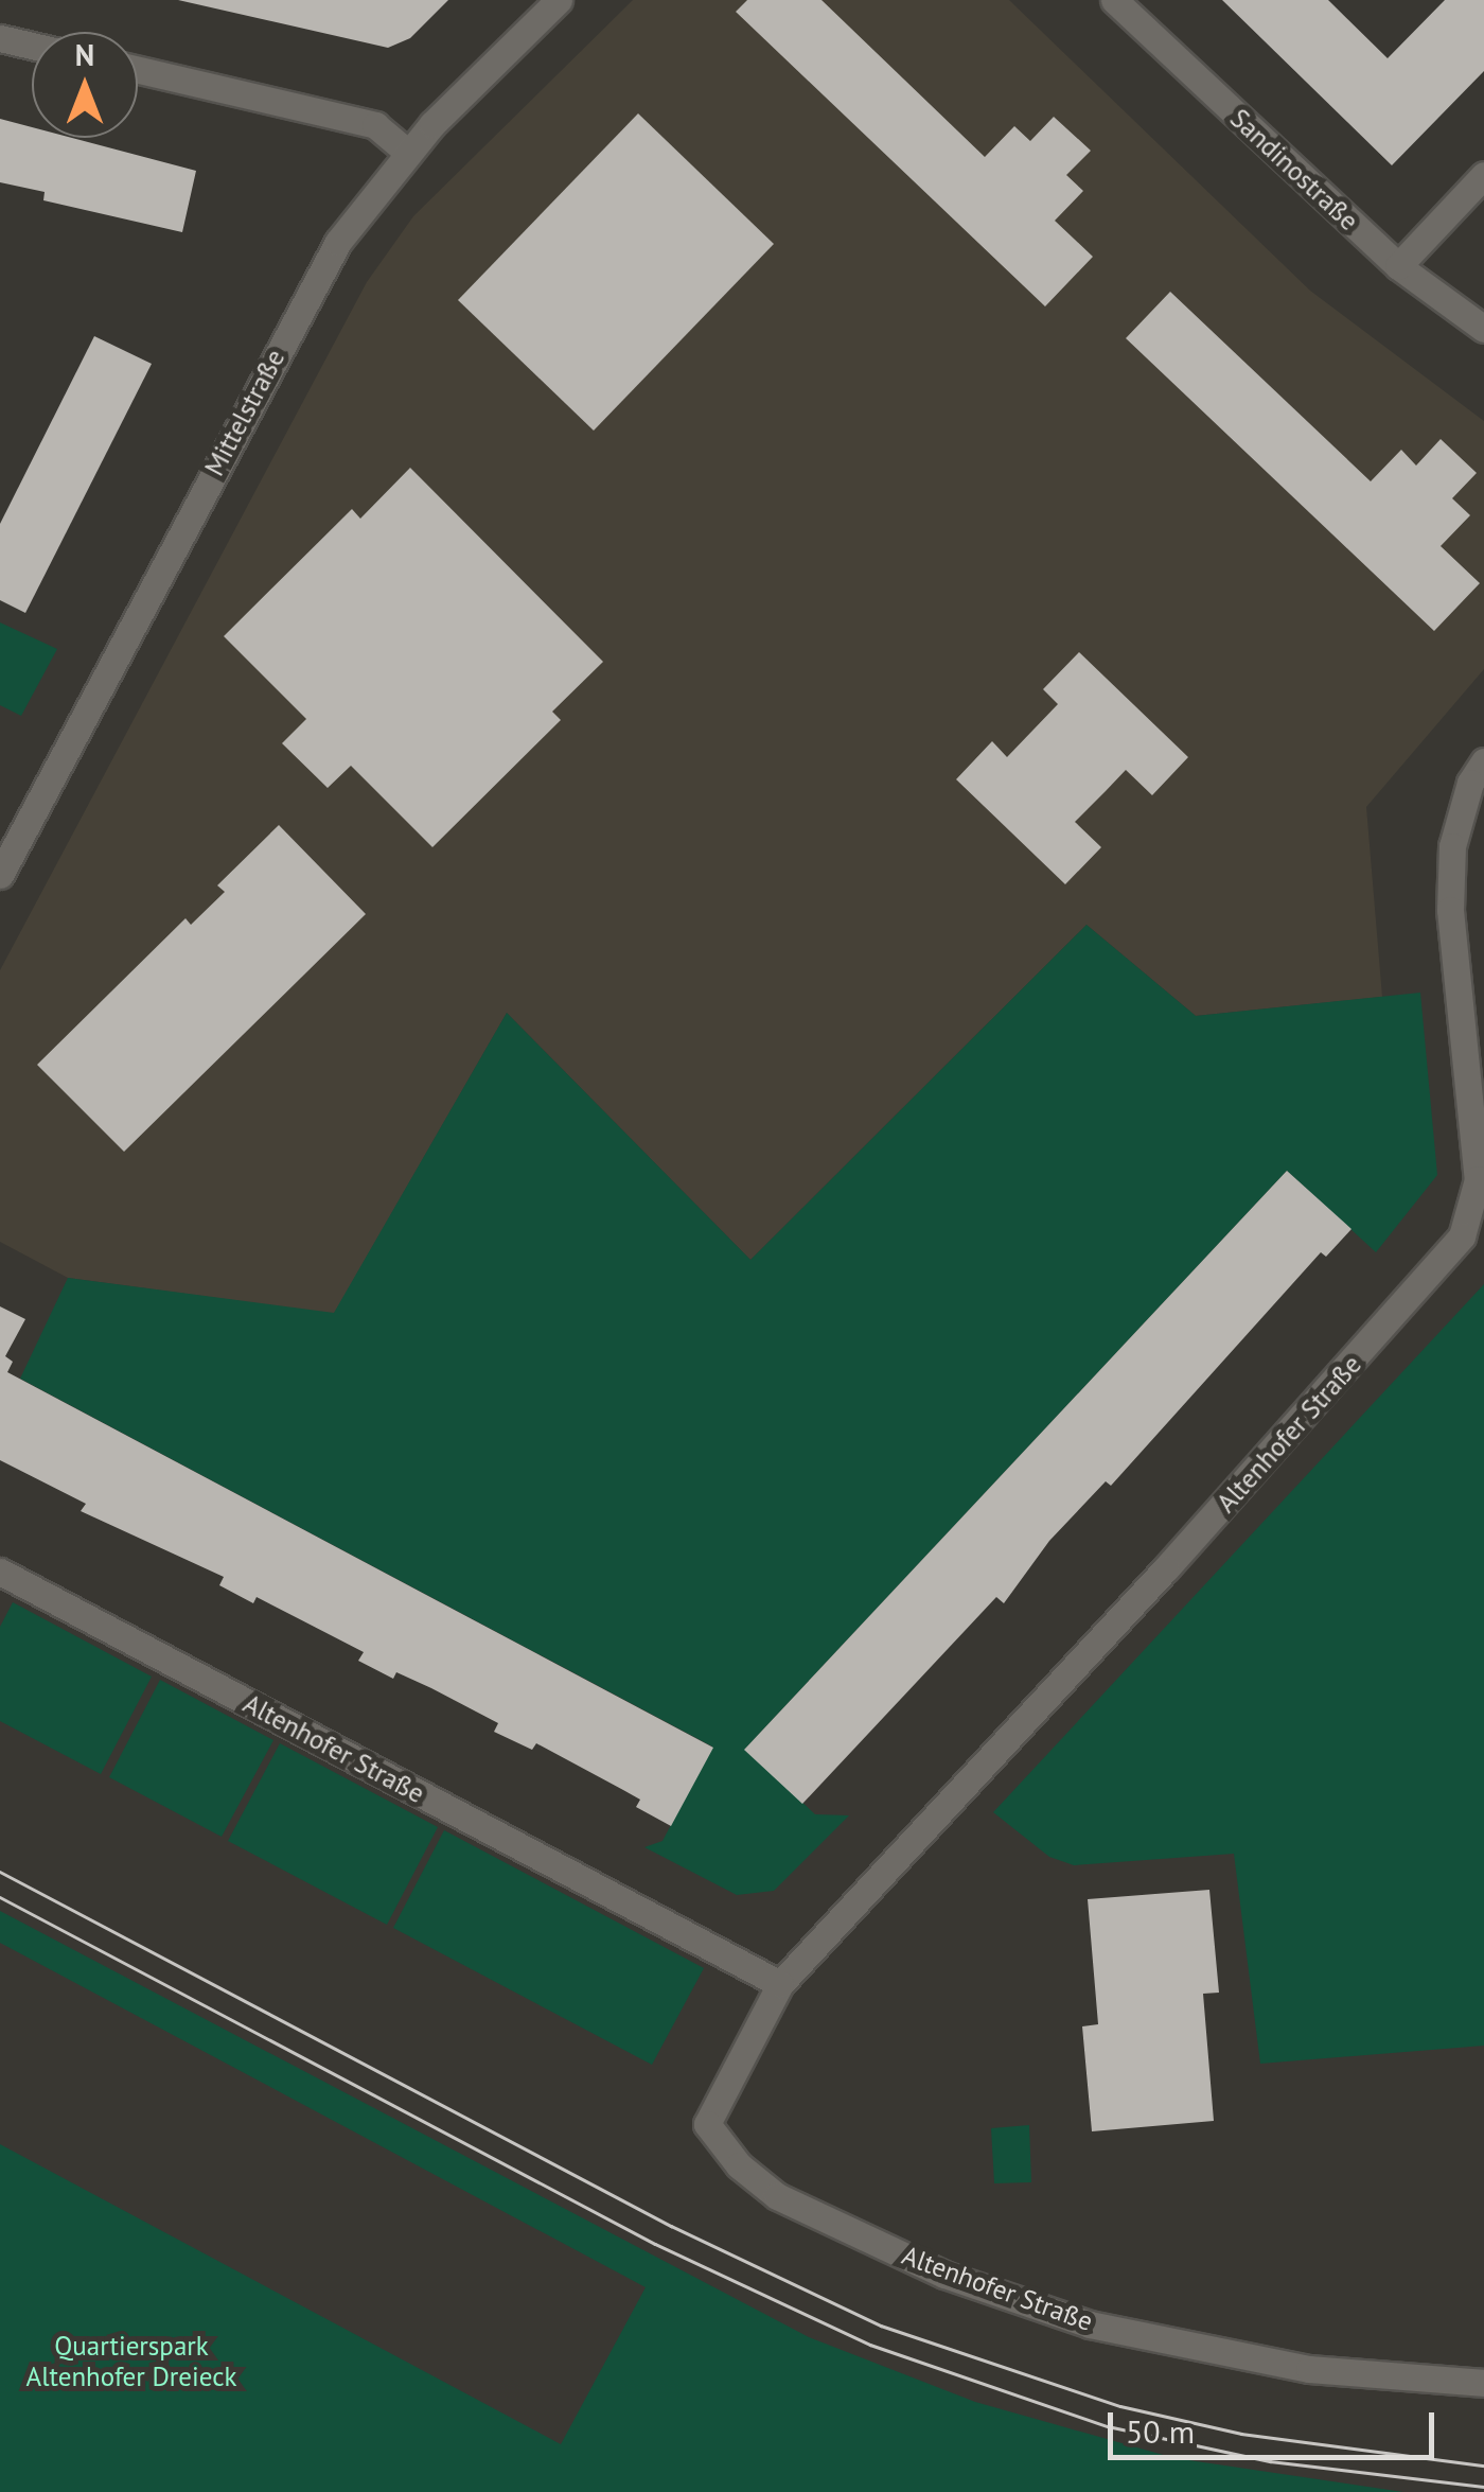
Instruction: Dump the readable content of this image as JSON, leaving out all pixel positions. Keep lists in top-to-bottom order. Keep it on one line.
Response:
{"streets":{"street":["Sandinostraße","Mittelstraße","Altenhofer Straße"]},"parks":["Quartierspark Altenhofer Dreieck"],"scale_bar":"50 m","north":"top"}
